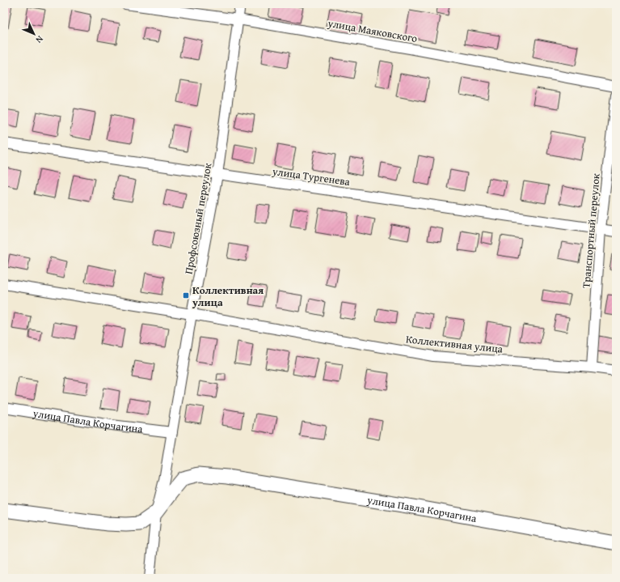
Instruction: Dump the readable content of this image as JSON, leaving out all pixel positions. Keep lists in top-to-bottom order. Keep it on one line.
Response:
{"streets":{"street":["улица Маяковского","улица Тургенева","Профсоюзный переулок","Транспортный переулок","Коллективная улица","улица Павла Корчагина"]},"crossings":[["улица Маяковского","Профсоюзный переулок"],["улица Тургенева","Профсоюзный переулок"],["улица Тургенева","Транспортный переулок"],["Профсоюзный переулок","Коллективная улица"],["Профсоюзный переулок","улица Павла Корчагина"],["Транспортный переулок","Коллективная улица"]],"places":{"transit":["Коллективная улица"]},"north":"bottom right"}
